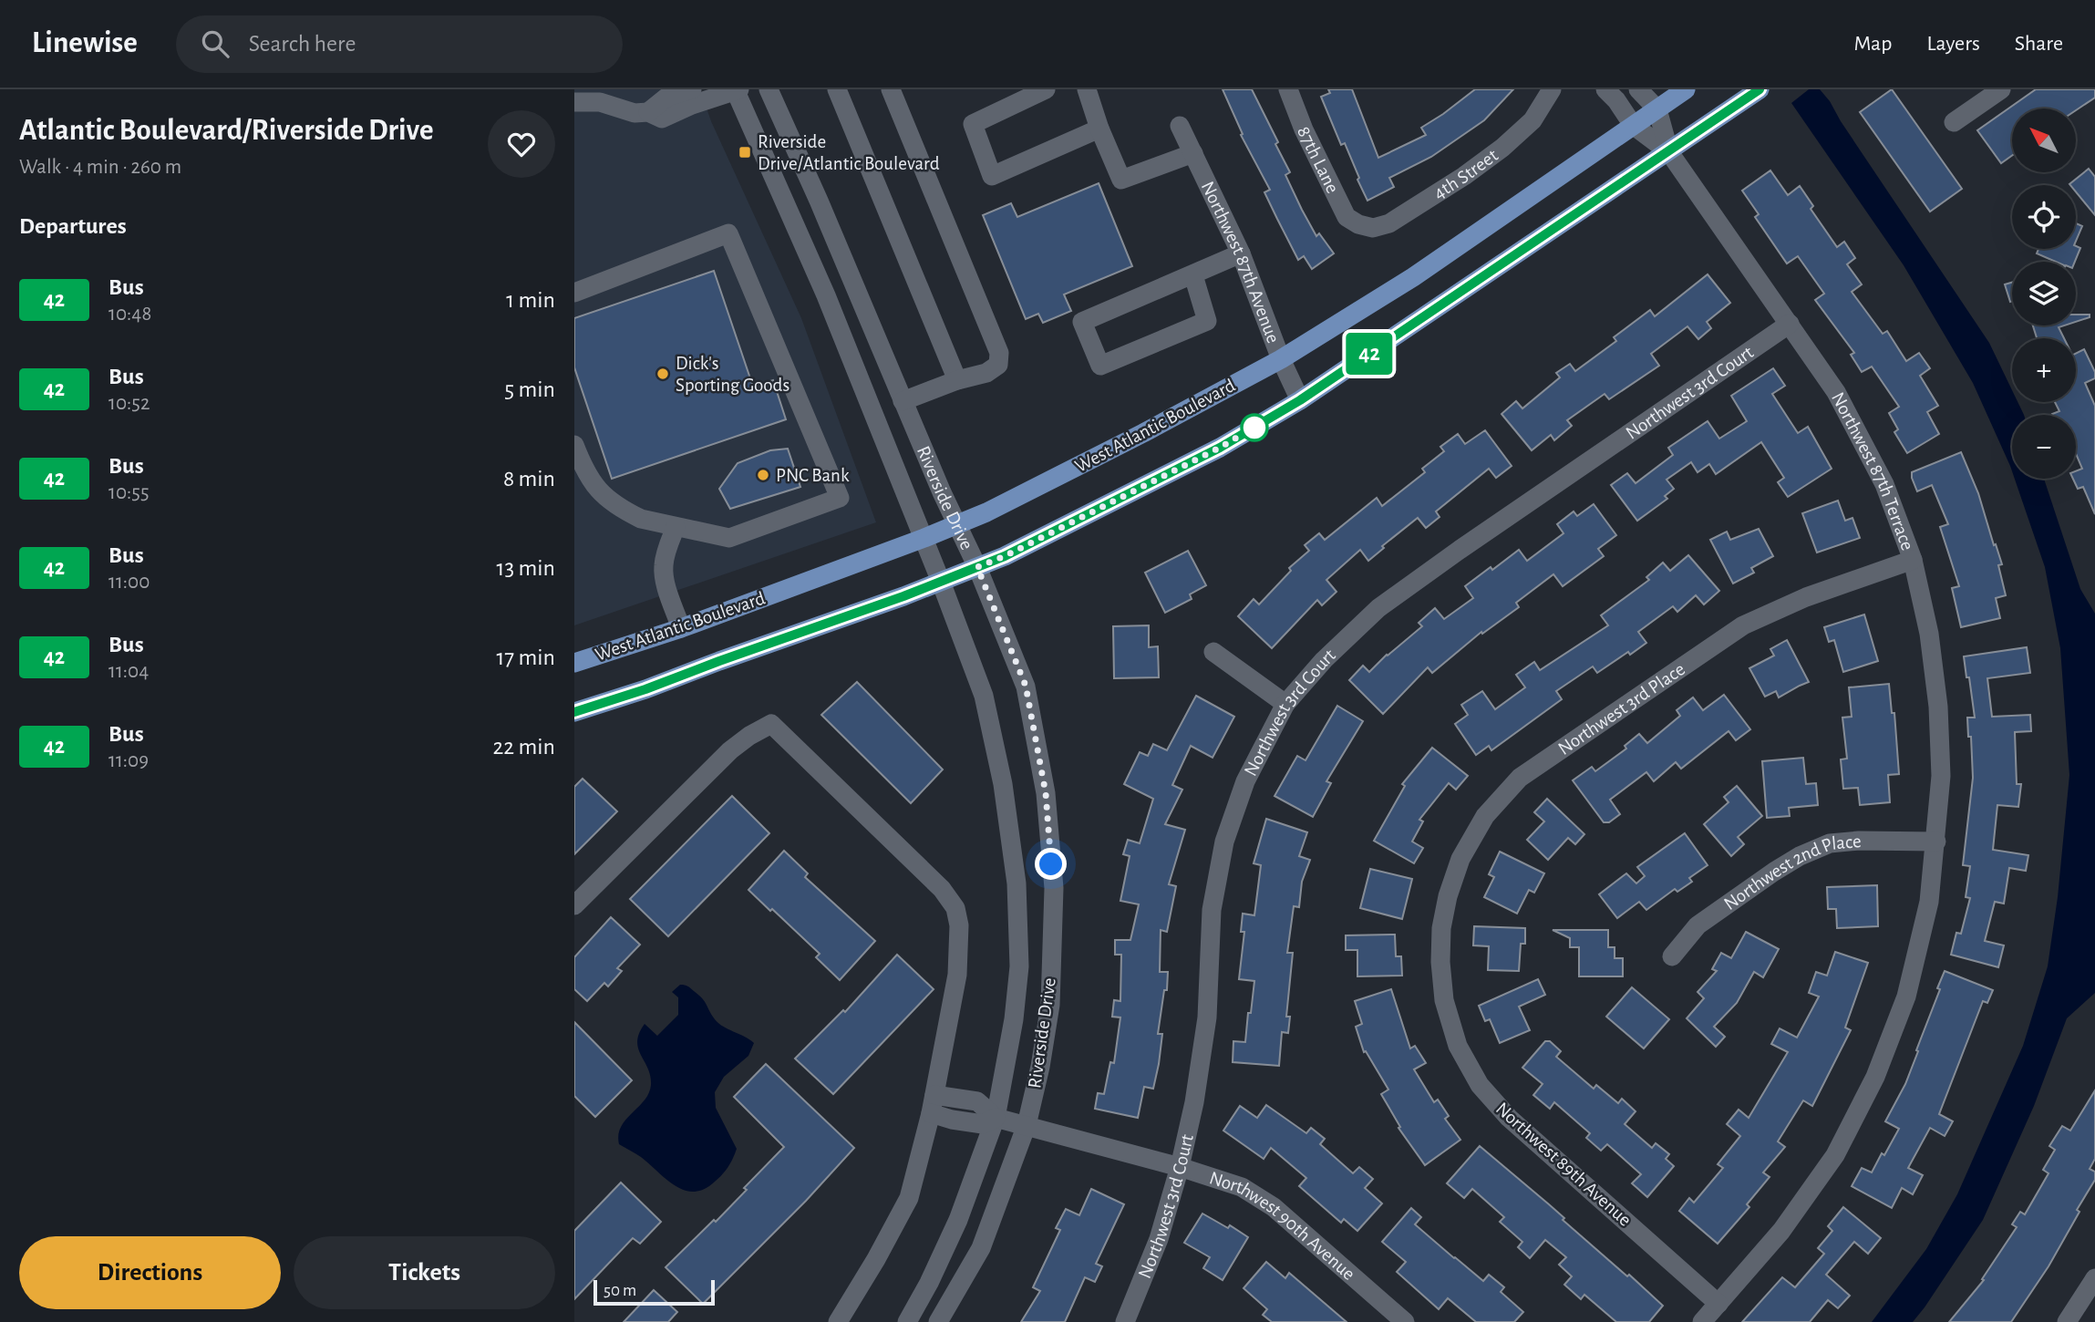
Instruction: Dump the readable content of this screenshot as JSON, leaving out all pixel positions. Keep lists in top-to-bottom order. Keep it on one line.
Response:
{"streets":{"main road":["West Atlantic Boulevard"],"street":["87th Lane","4th Street","Northwest 87th Avenue","Northwest 3rd Court","Northwest 87th Terrace","Riverside Drive","Northwest 3rd Place","Northwest 2nd Place","Northwest 89th Avenue","Northwest 90th Avenue"]},"crossings":[["87th Lane","4th Street"],["Northwest 87th Avenue","West Atlantic Boulevard"],["Northwest 3rd Court","Northwest 87th Terrace"],["Northwest 3rd Court","Northwest 90th Avenue"],["West Atlantic Boulevard","Northwest 87th Terrace"],["West Atlantic Boulevard","Riverside Drive"],["Northwest 87th Terrace","Northwest 3rd Place"],["Northwest 87th Terrace","Northwest 2nd Place"],["Northwest 87th Terrace","Northwest 89th Avenue"],["Riverside Drive","Northwest 90th Avenue"],["Northwest 3rd Place","Northwest 89th Avenue"]],"places":{"transit":["Riverside Drive/Atlantic Boulevard"],"other":["Dick's Sporting Goods","PNC Bank"]},"lines":["bus line 42"],"scale_bar":"50 m","north":"top left","page":{"header":"Linewise","search":"Search here","nav":["Map","Layers","Share"],"heading":[["Atlantic Boulevard/Riverside Drive","Walk · 4 min · 260 m"],"Departures"],"on_map":"42","map_buttons":["+","−"],"list":[{"mark":"42","name":"Bus","note":"10:48","value":"1 min"},{"mark":"42","name":"Bus","note":"10:52","value":"5 min"},{"mark":"42","name":"Bus","note":"10:55","value":"8 min"},{"mark":"42","name":"Bus","note":"11:00","value":"13 min"},{"mark":"42","name":"Bus","note":"11:04","value":"17 min"},{"mark":"42","name":"Bus","note":"11:09","value":"22 min"}],"buttons":["Directions","Tickets"],"scale":"50 m"}}
